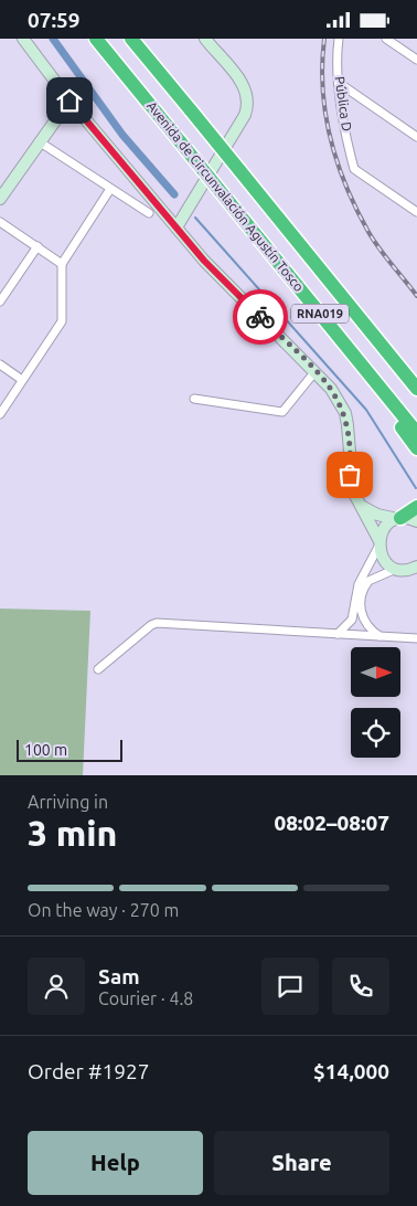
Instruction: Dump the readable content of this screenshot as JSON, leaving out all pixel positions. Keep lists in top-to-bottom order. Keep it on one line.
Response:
{"streets":{"highway":["Avenida de Circunvalación Agustín Tosco","RNA019"],"street":["Pública D"]},"scale_bar":"100 m","north":"right","page":{"status":"07:59","scale":"100 m","heading":["3 min","Arriving in","08:02–08:07"],"panel":["Sam","Courier · 4.8","Order #1927","$14,000"],"bar":"On the way · 270 m","buttons":["Help","Share"]}}
